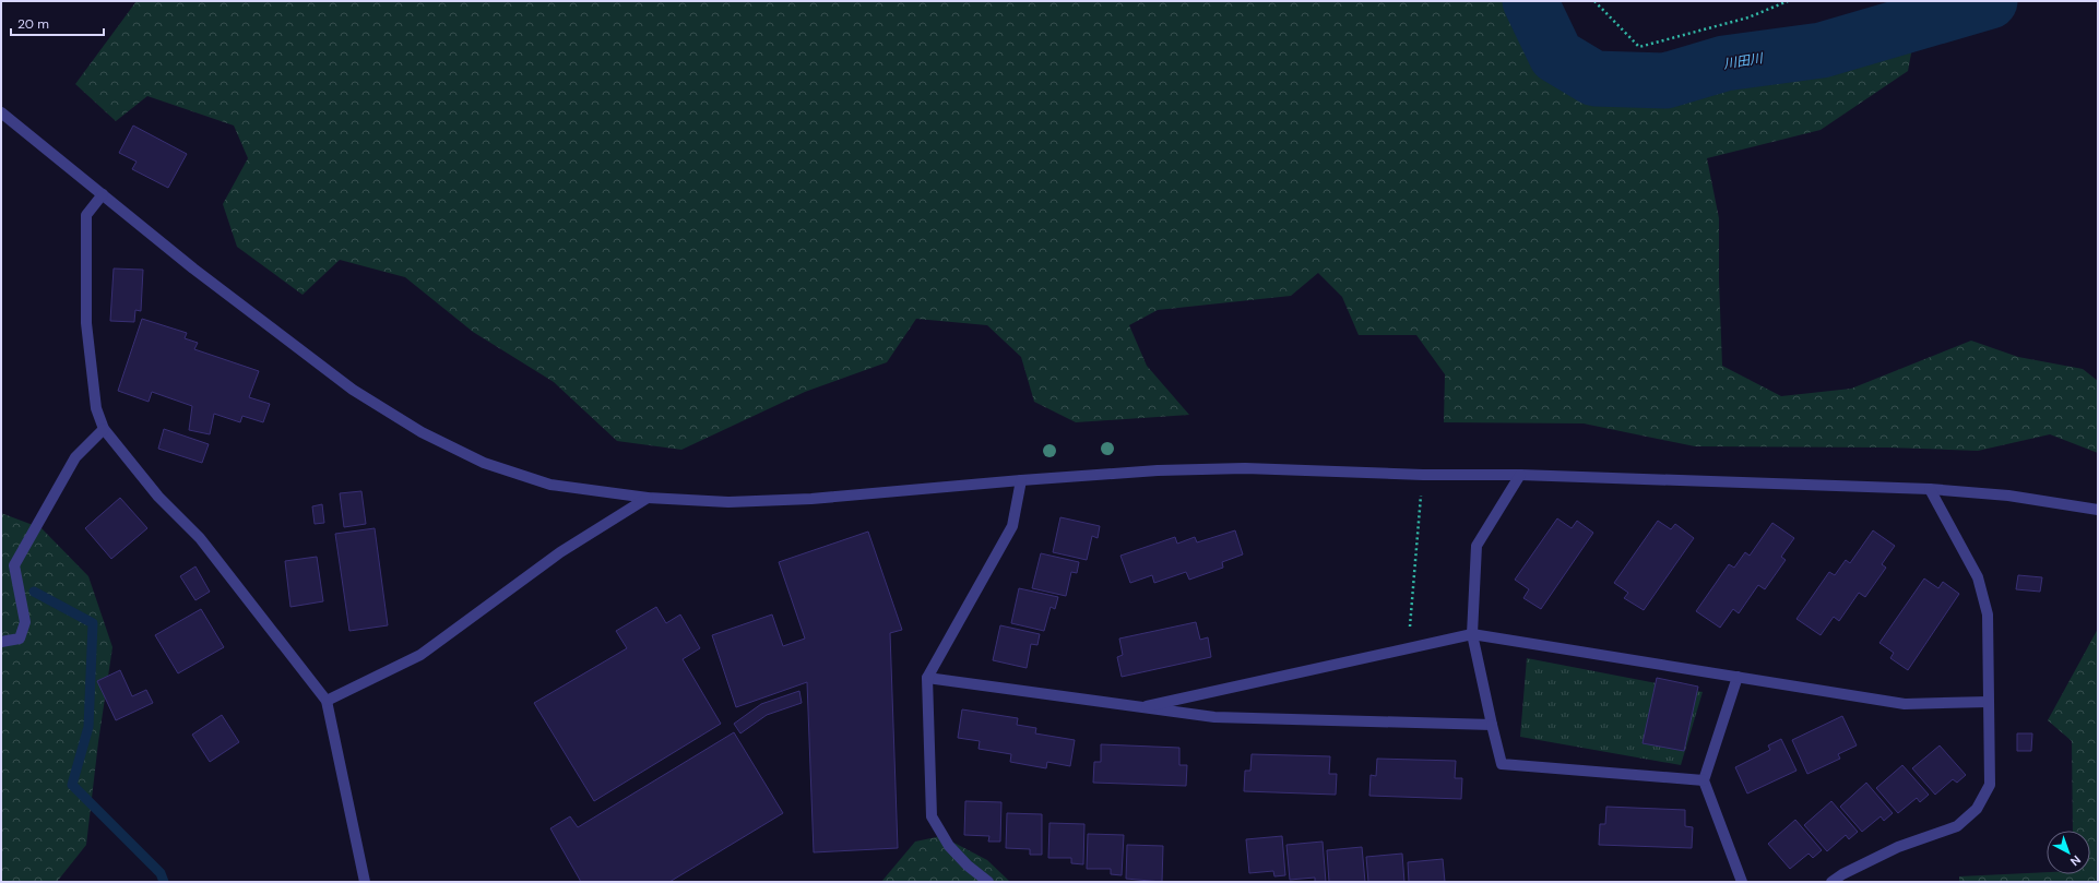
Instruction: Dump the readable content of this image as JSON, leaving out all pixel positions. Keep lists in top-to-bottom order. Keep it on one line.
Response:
{"water":["川田川"],"scale_bar":"20 m","north":"bottom right"}
